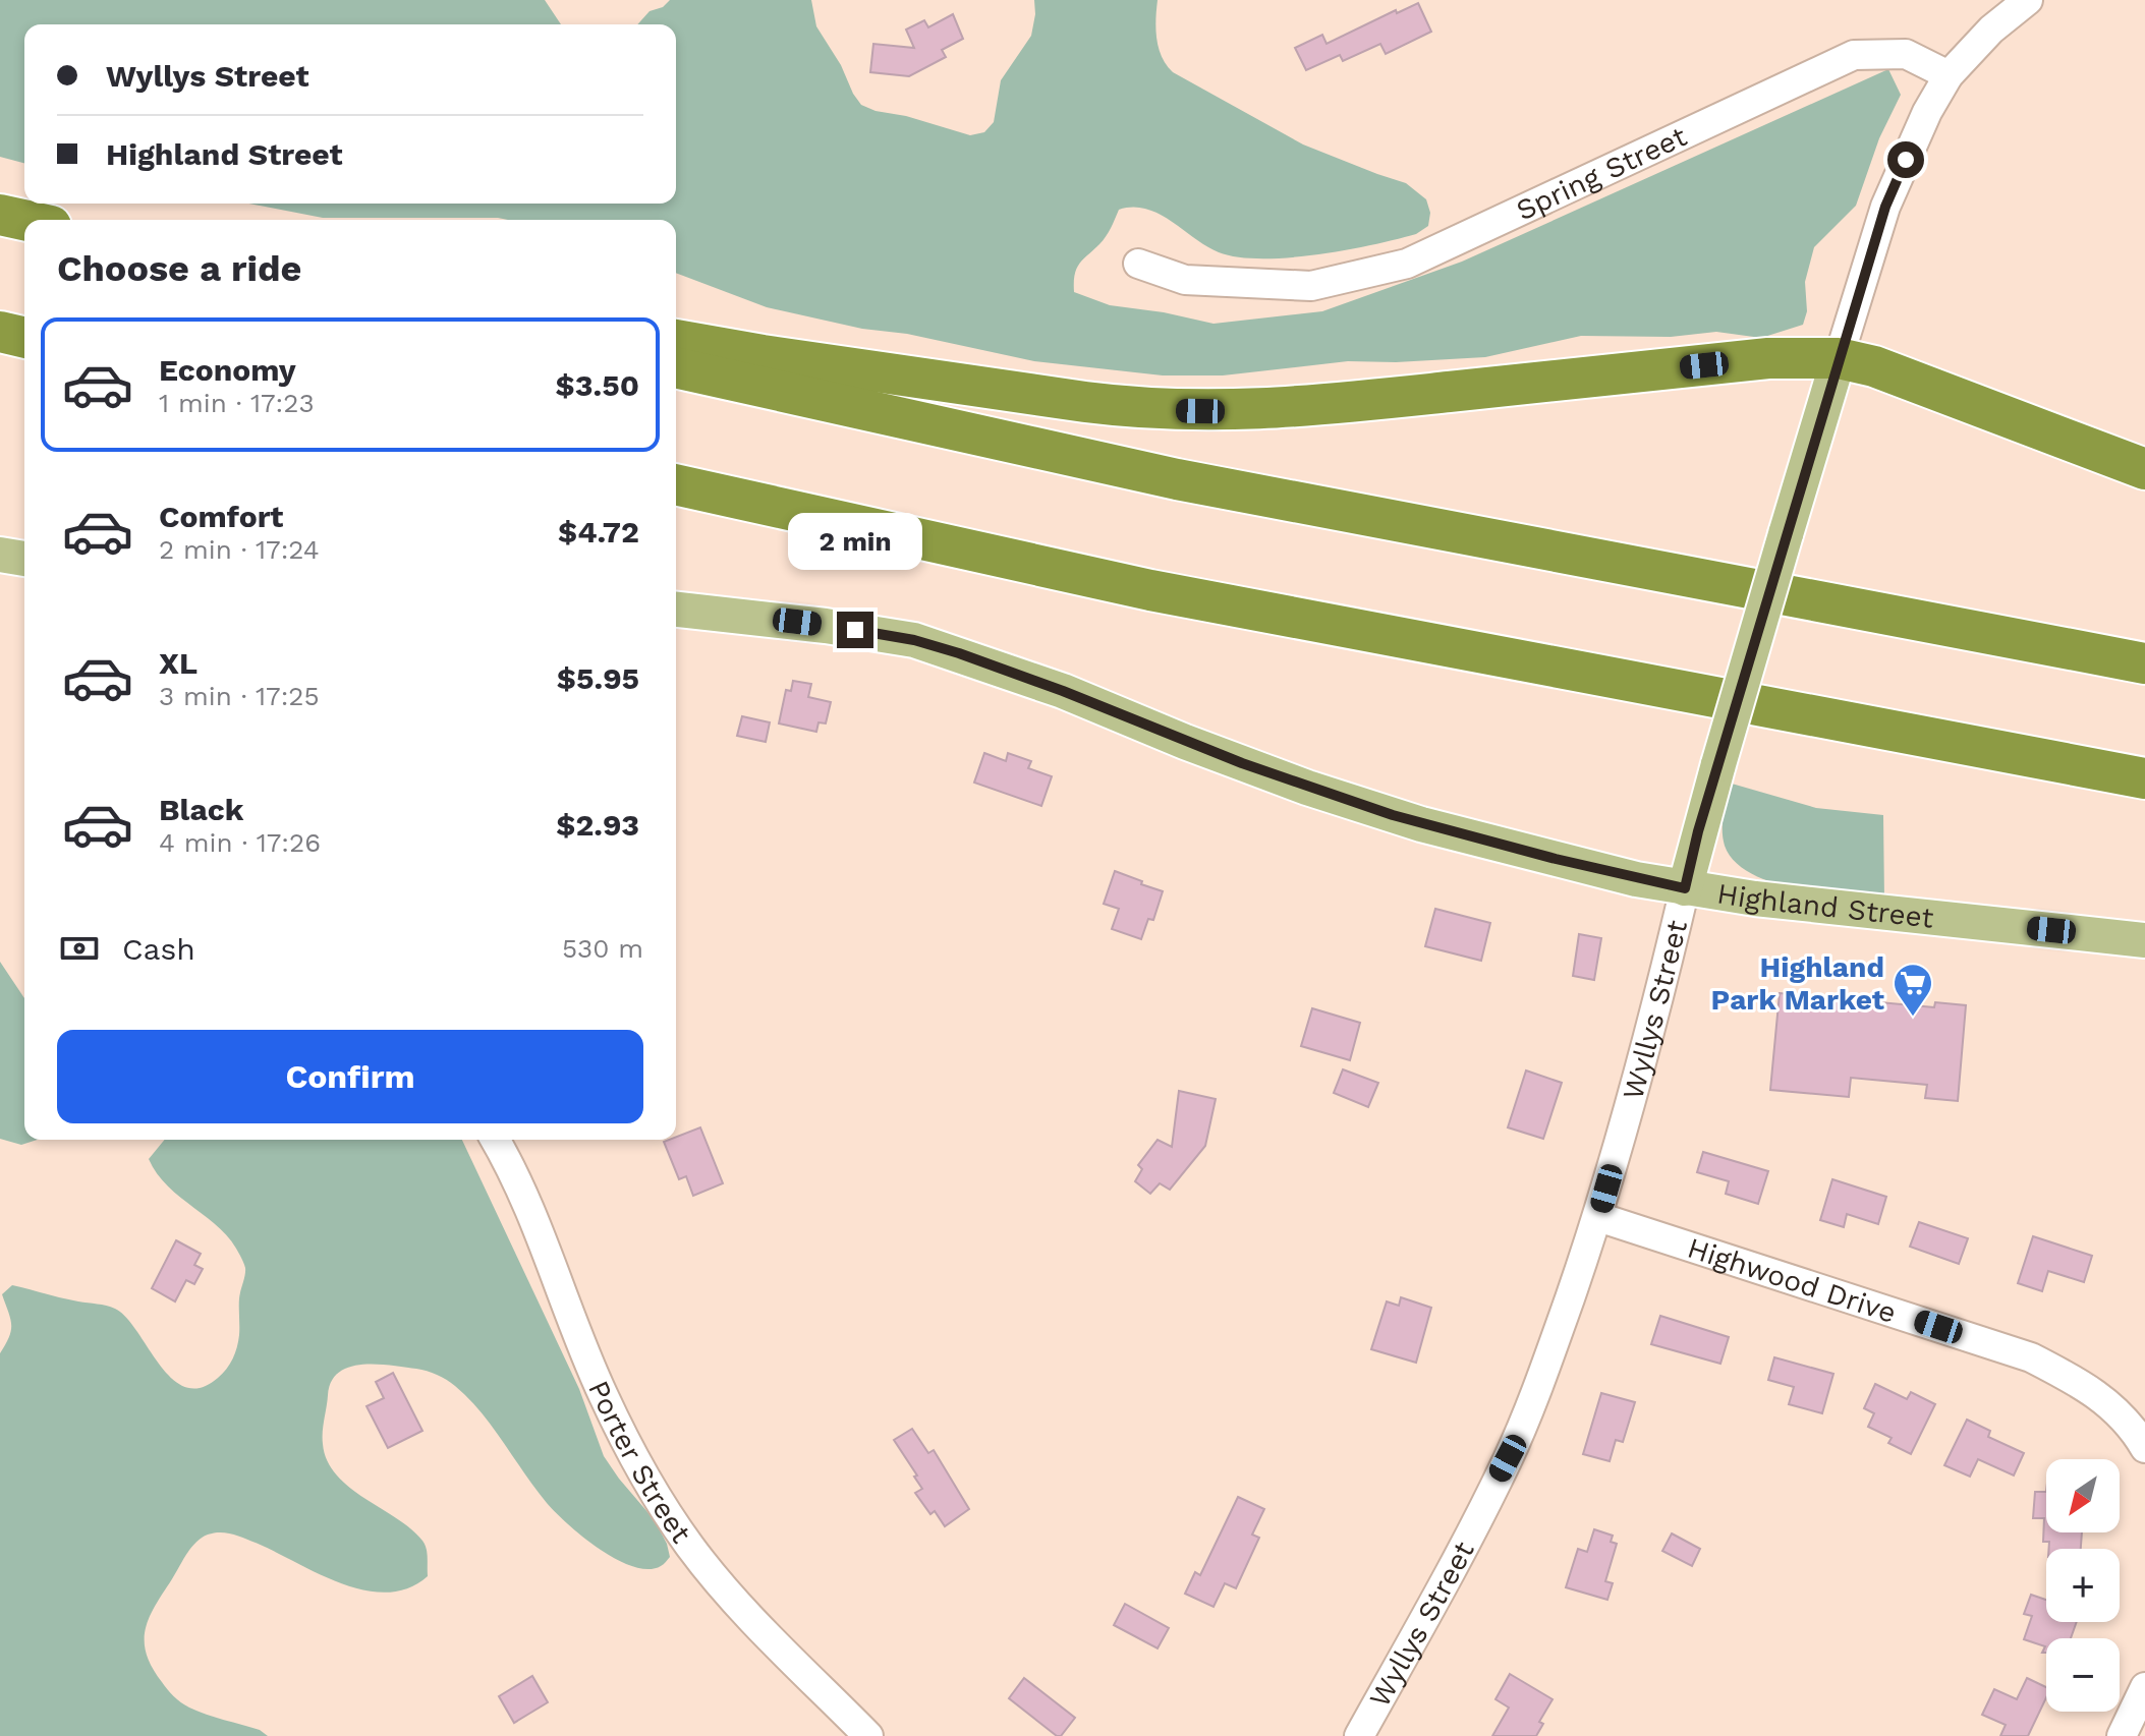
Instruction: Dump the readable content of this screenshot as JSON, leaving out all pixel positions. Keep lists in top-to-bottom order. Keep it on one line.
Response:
{"streets":{"main road":["Highland Street","Wyllys Street"],"street":["Spring Street","Highwood Drive","Porter Street"]},"crossings":[["Spring Street","Wyllys Street"],["Highland Street","Wyllys Street"],["Wyllys Street","Highwood Drive"]],"places":{"supermarket":["Highland Park Market"]},"north":"bottom left","page":{"banner":["Wyllys Street","Highland Street"],"heading":"Choose a ride","list":[{"name":"Economy","note":"1 min · 17:23","value":"$3.50"},{"name":"Comfort","note":"2 min · 17:24","value":"$4.72"},{"name":"XL","note":"3 min · 17:25","value":"$5.95"},{"name":"Black","note":"4 min · 17:26","value":"$2.93"}],"bubble":"2 min","pay":["Cash","530 m"],"buttons":"Confirm","map_buttons":["+","−"]}}
